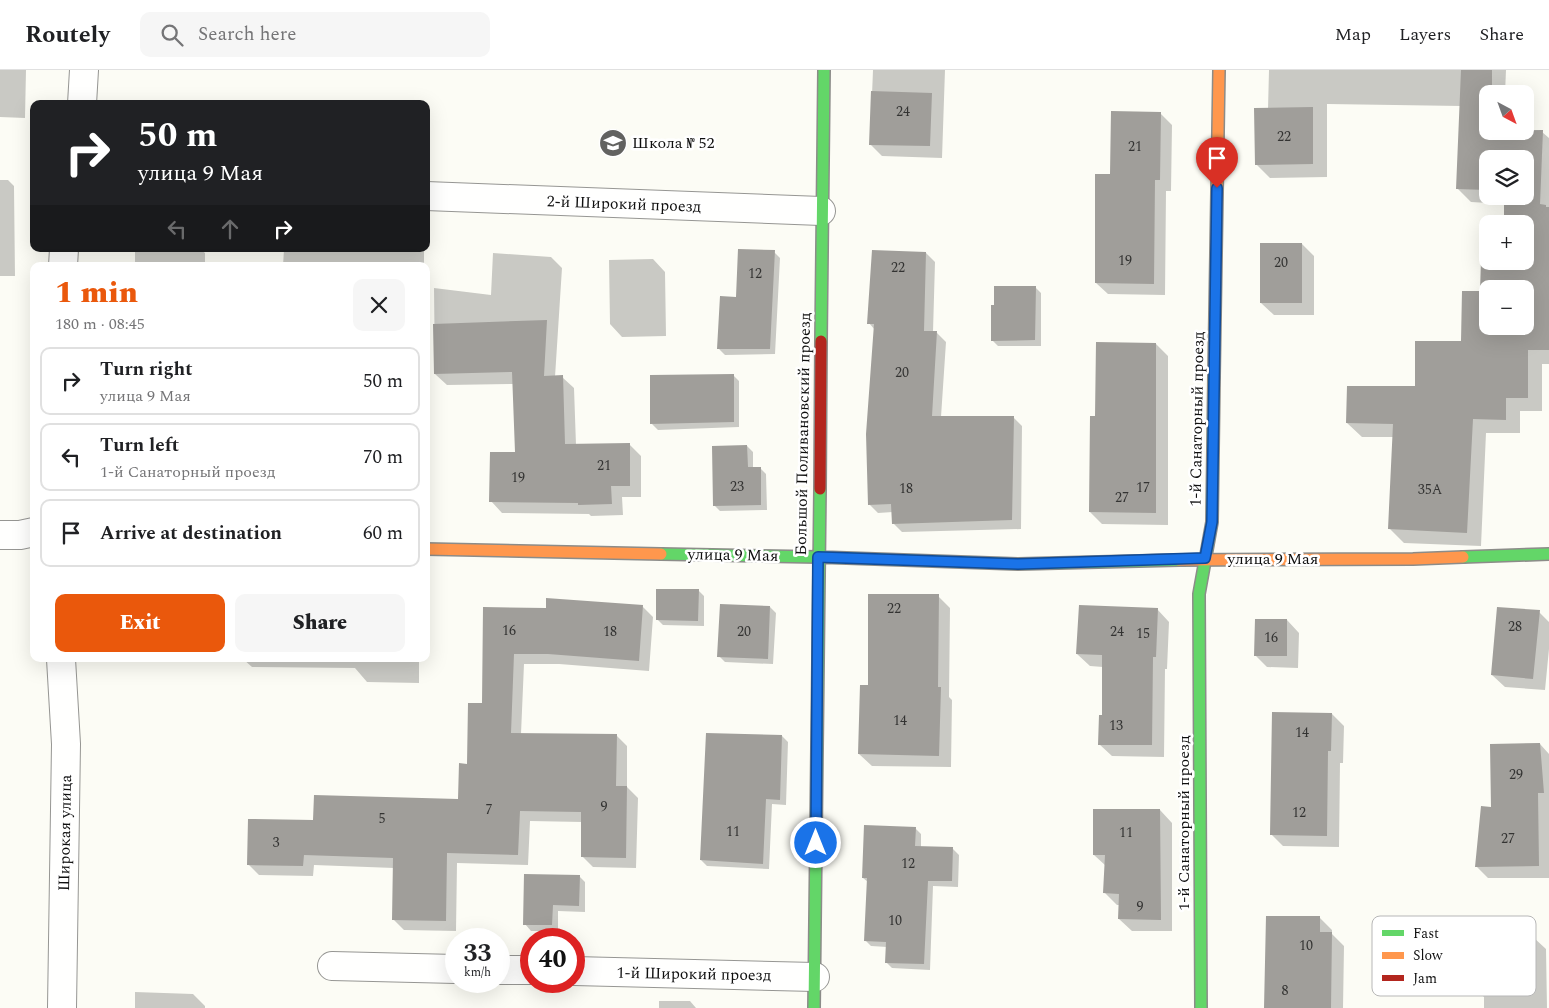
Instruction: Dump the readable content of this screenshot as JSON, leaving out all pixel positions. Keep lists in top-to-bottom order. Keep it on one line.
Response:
{"streets":{"street":["2-й Широкий проезд","1-й Санаторный проезд","Большой Поливановский проезд","улица 9 Мая","Широкая улица","1-й Широкий проезд"]},"crossings":[["2-й Широкий проезд","Большой Поливановский проезд"],["1-й Санаторный проезд","улица 9 Мая"],["Большой Поливановский проезд","улица 9 Мая"],["Большой Поливановский проезд","1-й Широкий проезд"]],"places":{"school or university":["Школа № 52"]},"house_numbers":["24","22","21","19","20","22","12","20","21","19","23","17","18","35А","27","22","28","16","18","20","24","15","16","14","13","14","29","9","7","12","5","11","11","27","3","12","9","10","10","8"],"legend":["Fast","Slow","Jam"],"north":"bottom right","page":{"header":"Routely","search":"Search here","nav":["Map","Layers","Share"],"map_buttons":["+","−"],"turn":["50 m","улица 9 Мая"],"heading":["1 min","180 m · 08:45"],"list":[{"name":"Turn right","note":"улица 9 Мая","value":"50 m"},{"name":"Turn left","note":"1-й Санаторный проезд","value":"70 m"},{"name":"Arrive at destination","value":"60 m"}],"buttons":["Exit","Share"],"speed":"33 km/h","limit":"40"}}
